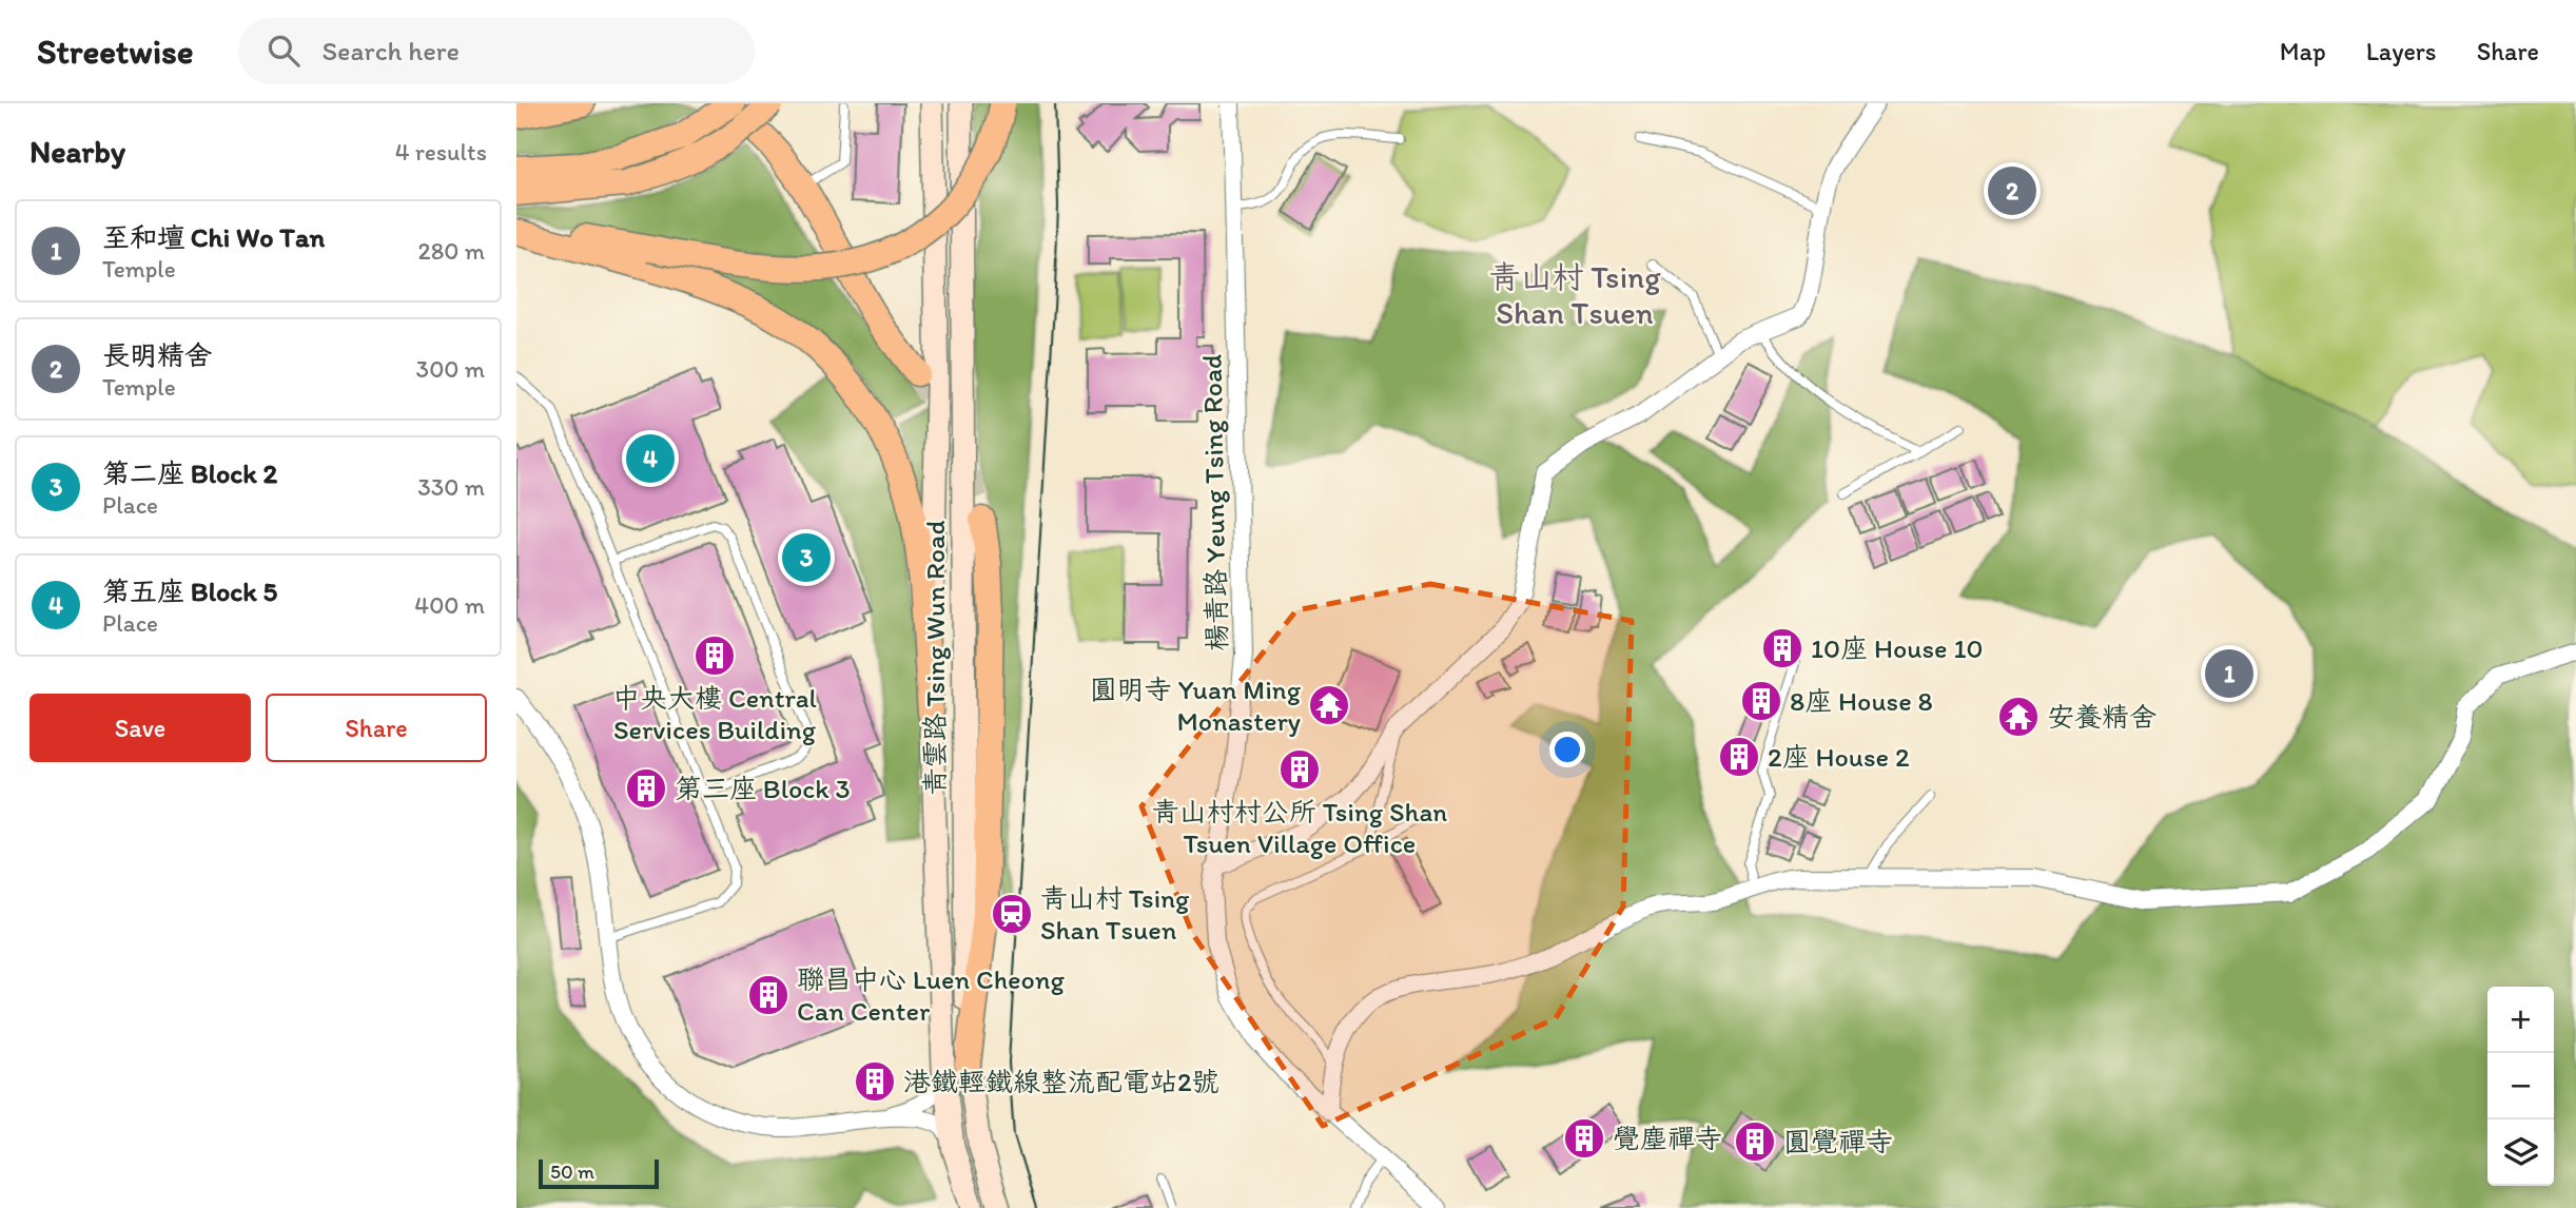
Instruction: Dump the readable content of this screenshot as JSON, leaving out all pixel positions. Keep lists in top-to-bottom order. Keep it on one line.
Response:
{"streets":{"main road":["青雲路 Tsing Wun Road"],"street":["楊青路 Yeung Tsing Road"]},"districts":["青山村 Tsing Shan Tsuen"],"places":{"building":["10座 House 10","中央大樓 Central Services Building","8座 House 8","2座 House 2","青山村村公所 Tsing Shan Tsuen Village Office","第三座 Block 3","聯昌中心 Luen Cheong Can Center","港鐵輕鐵線整流配電站2號","覺塵禪寺","圓覺禪寺"],"temple":["圓明寺 Yuan Ming Monastery","安養精舍"],"station":["青山村 Tsing Shan Tsuen"]},"scale_bar":"50 m","page":{"header":"Streetwise","search":"Search here","nav":["Map","Layers","Share"],"heading":["Nearby","4 results"],"pins":["2","4","3","1"],"list":[{"mark":"1","name":"至和壇 Chi Wo Tan","note":"Temple","value":"280 m"},{"mark":"2","name":"長明精舍","note":"Temple","value":"300 m"},{"mark":"3","name":"第二座 Block 2","note":"Place","value":"330 m"},{"mark":"4","name":"第五座 Block 5","note":"Place","value":"400 m"}],"buttons":["Save","Share"],"map_buttons":["+","−"],"scale":"50 m"}}
